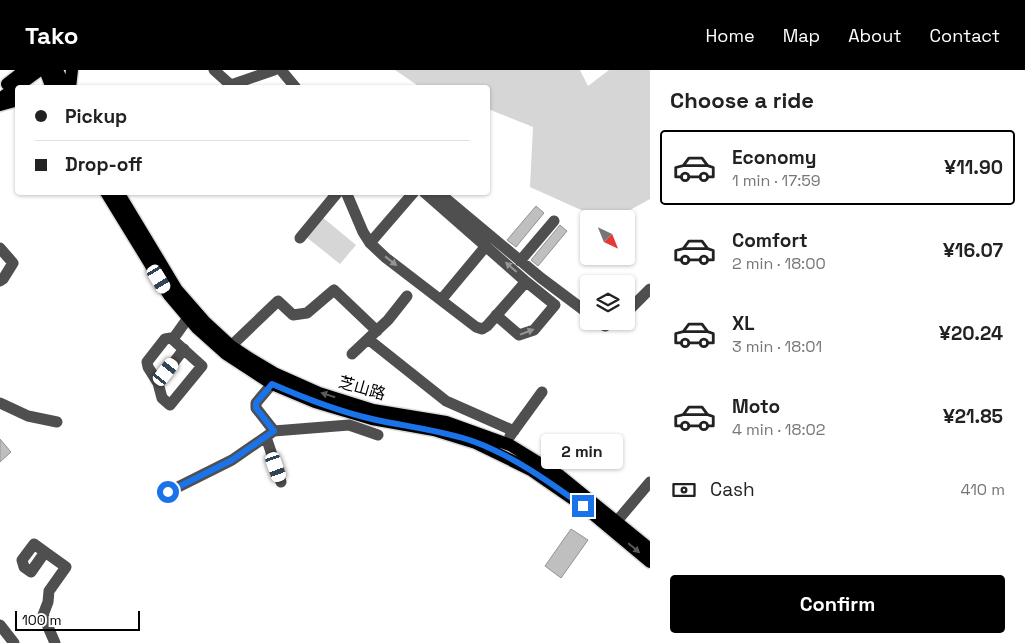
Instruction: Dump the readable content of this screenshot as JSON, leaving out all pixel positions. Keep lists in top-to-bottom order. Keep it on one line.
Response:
{"streets":{"main road":["芝山路"]},"scale_bar":"100 m","north":"bottom right","page":{"header":"Tako","nav":["Home","Map","About","Contact"],"heading":"Choose a ride","banner":["Pickup","Drop-off"],"list":[{"name":"Economy","note":"1 min · 17:59","value":"¥11.90"},{"name":"Comfort","note":"2 min · 18:00","value":"¥16.07"},{"name":"XL","note":"3 min · 18:01","value":"¥20.24"},{"name":"Moto","note":"4 min · 18:02","value":"¥21.85"}],"bubble":"2 min","pay":["Cash","410 m"],"buttons":"Confirm","scale":"100 m"}}
